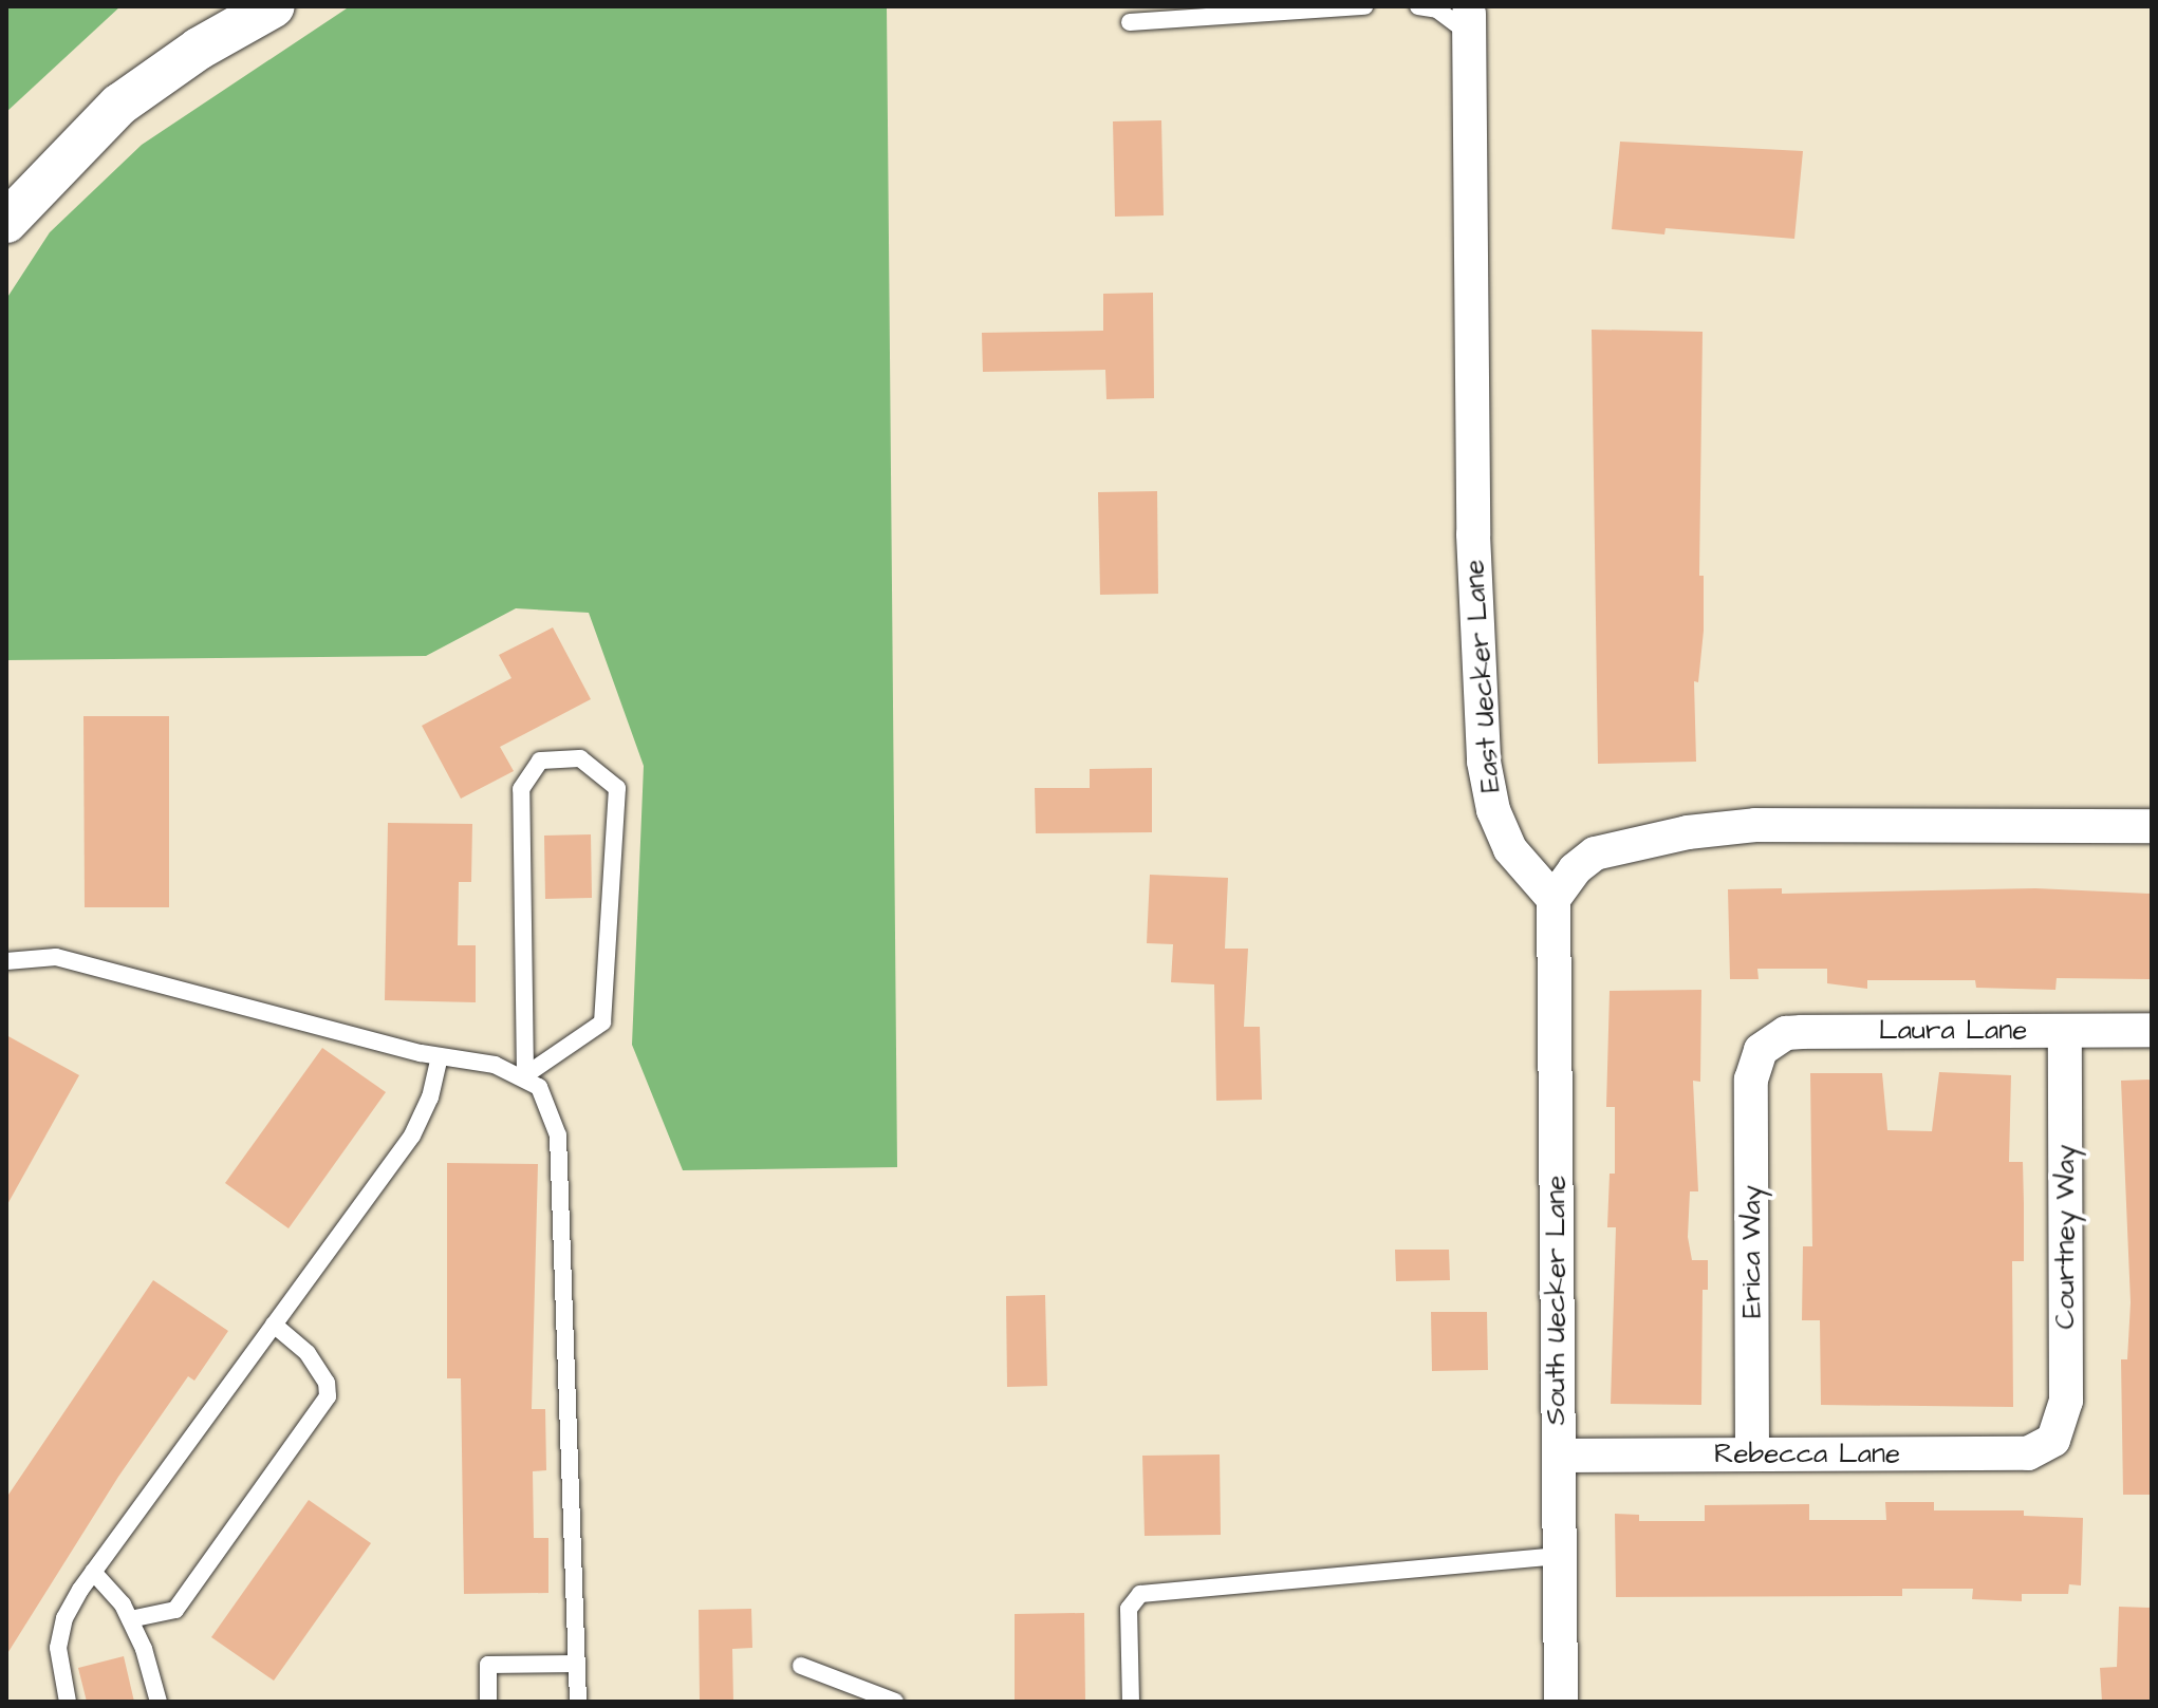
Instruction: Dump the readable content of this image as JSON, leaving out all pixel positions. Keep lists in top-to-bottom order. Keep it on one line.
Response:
{"streets":{"street":["East Uecker Lane","Laura Lane","Courtney Way","Erica Way","South Uecker Lane","Rebecca Lane"]},"crossings":[["East Uecker Lane","South Uecker Lane"],["Laura Lane","Courtney Way"],["Laura Lane","Erica Way"],["Courtney Way","Rebecca Lane"],["Erica Way","Rebecca Lane"],["South Uecker Lane","Rebecca Lane"]]}
